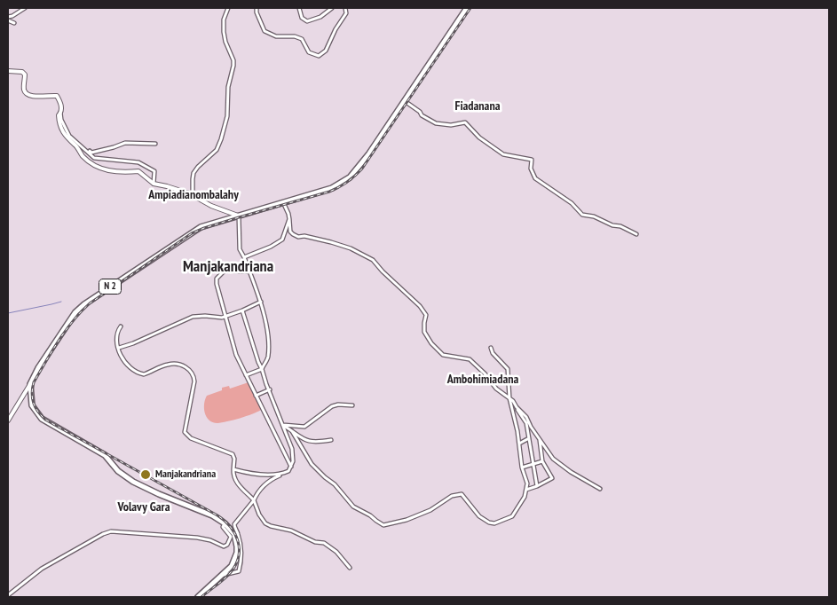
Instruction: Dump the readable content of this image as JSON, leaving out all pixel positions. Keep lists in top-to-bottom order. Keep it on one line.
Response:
{"streets":{"main road":["N 2"]},"districts":["Fiadanana","Ampiadianombalahy","Manjakandriana","Ambohimiadana","Volavy Gara"],"places":["Manjakandriana"]}
